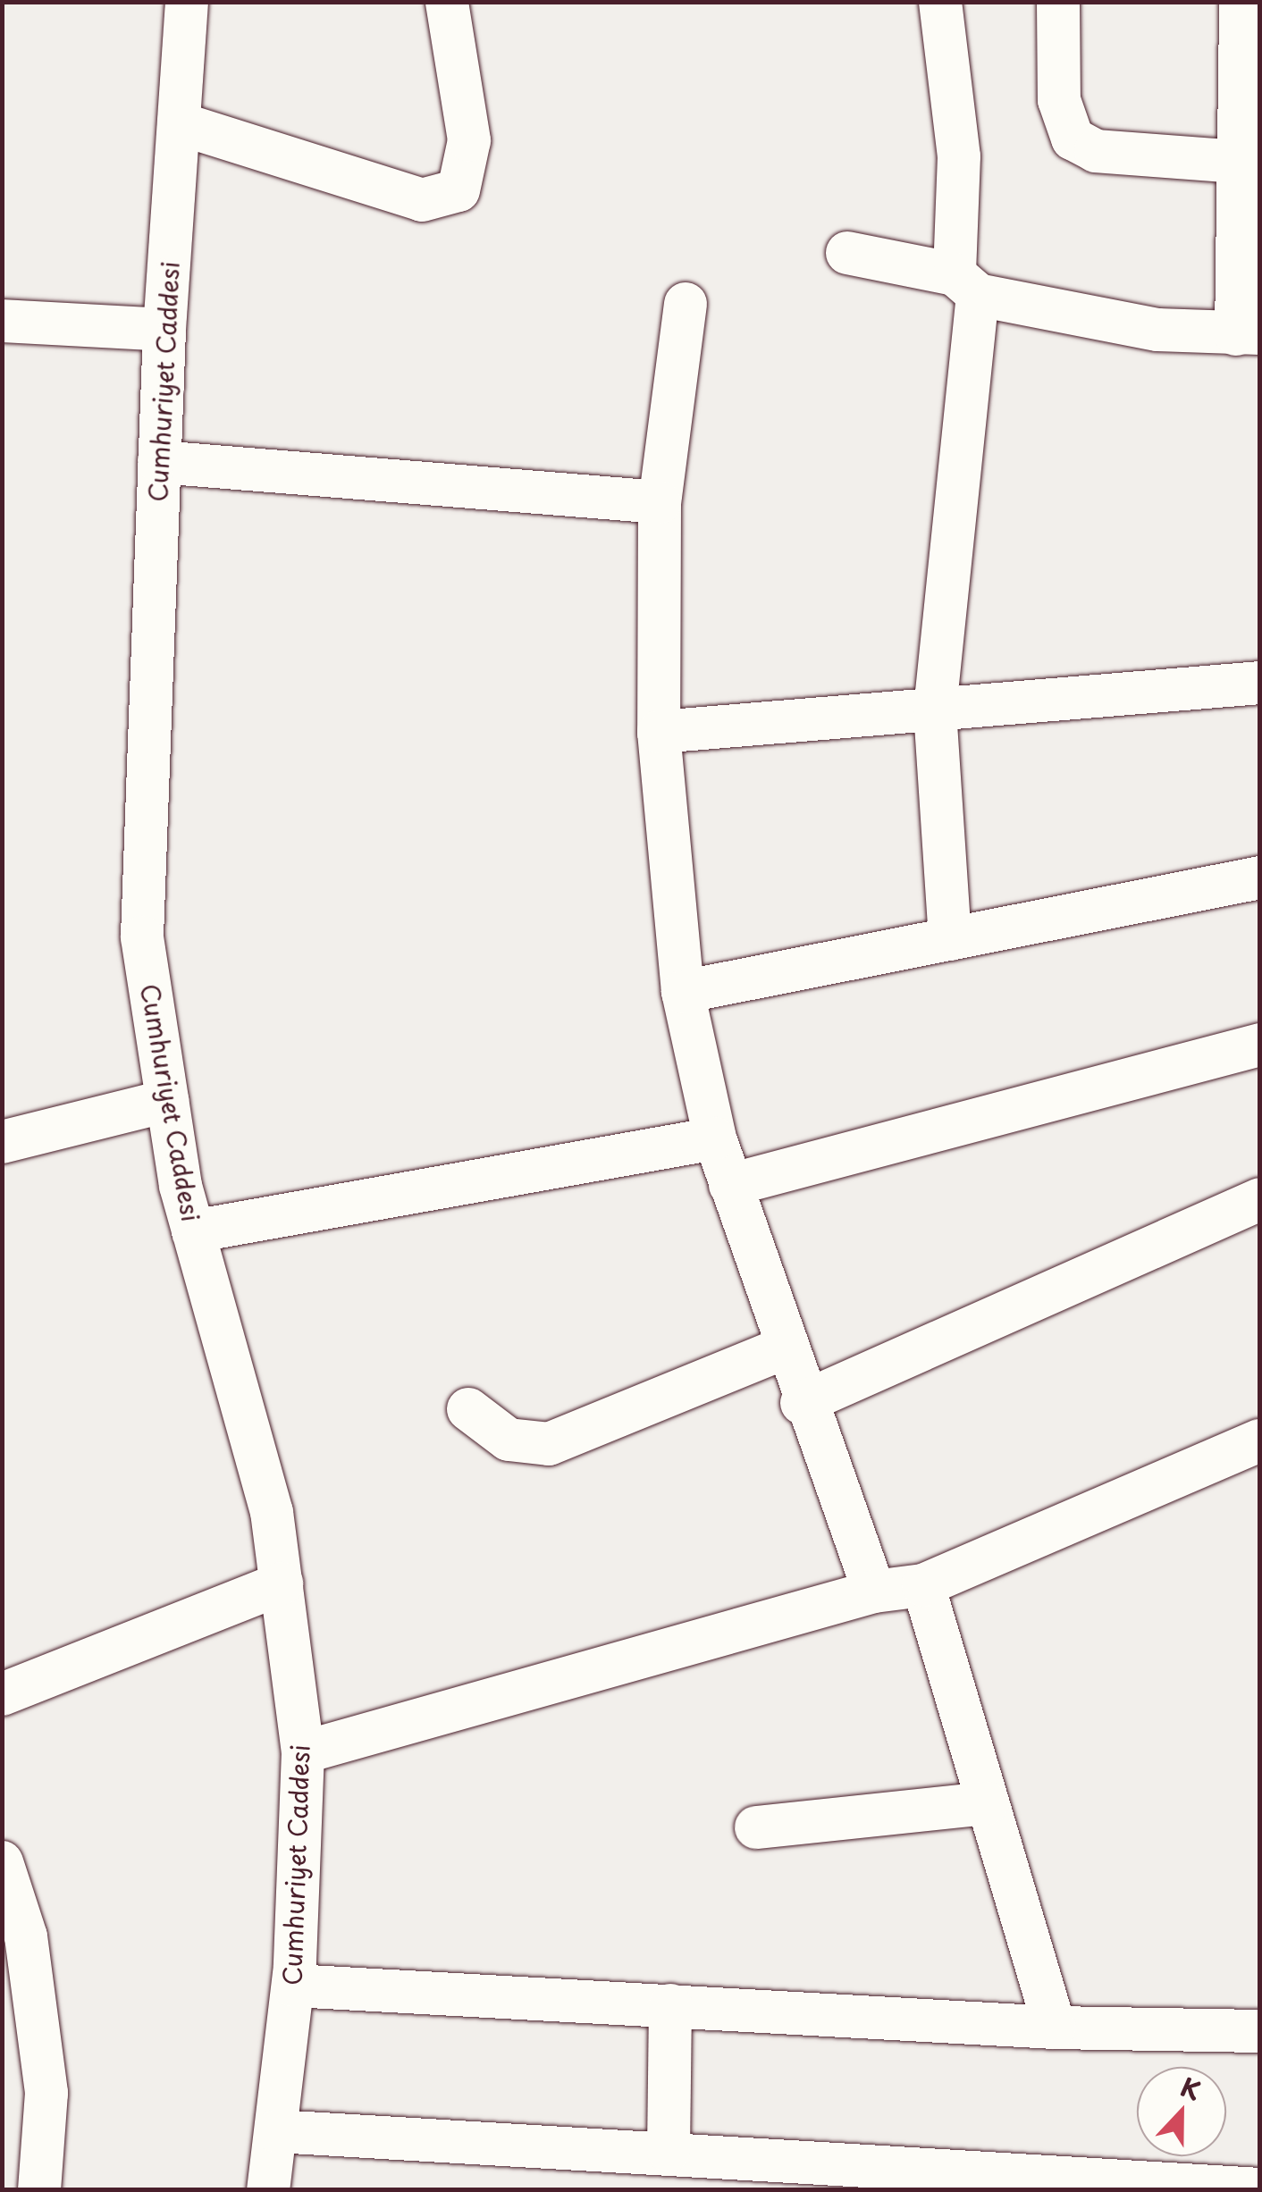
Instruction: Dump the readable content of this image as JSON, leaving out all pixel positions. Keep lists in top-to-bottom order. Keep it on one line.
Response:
{"streets":{"street":["Cumhuriyet Caddesi"]},"north":"top"}
